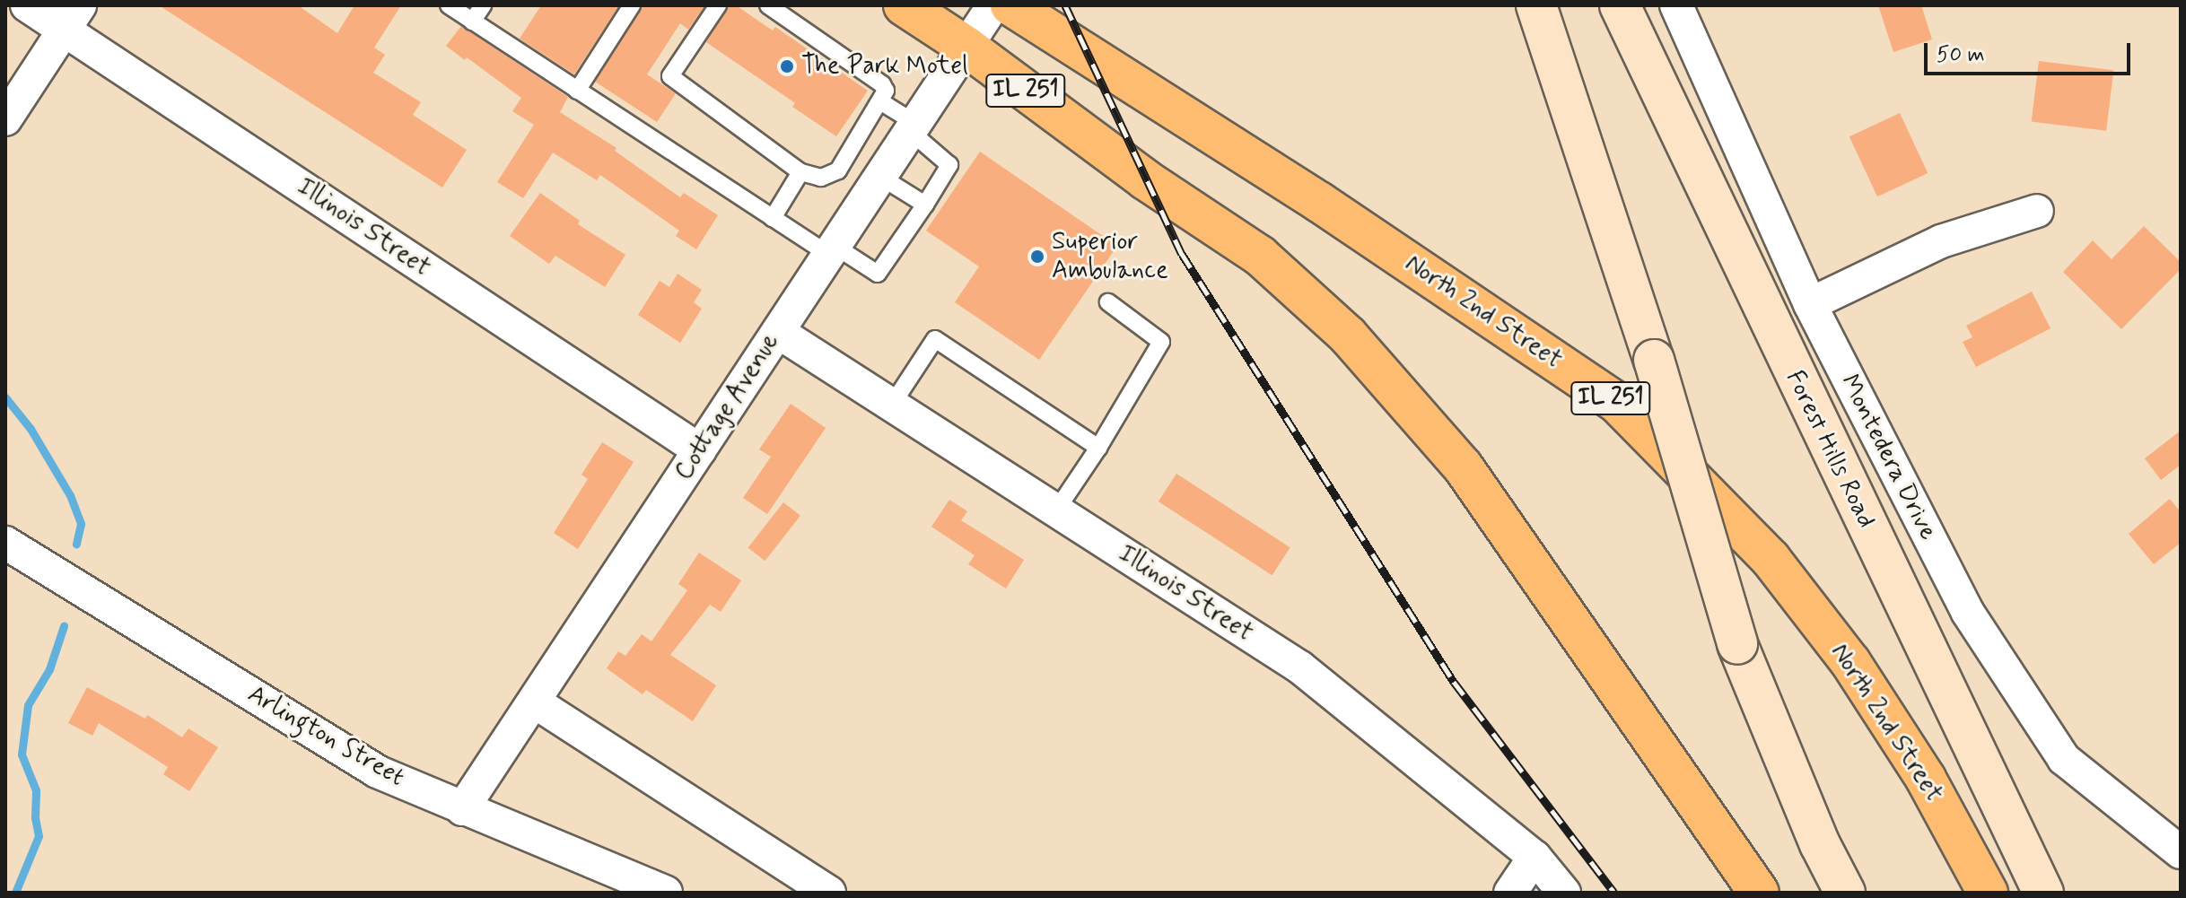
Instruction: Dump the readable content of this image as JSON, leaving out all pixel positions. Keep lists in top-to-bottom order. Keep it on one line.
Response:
{"streets":{"main road":["IL 251","North 2nd Street"],"street":["Illinois Street","Cottage Avenue","Forest Hills Road","Montedera Drive","Arlington Street"]},"crossings":[["IL 251","Cottage Avenue"],["Illinois Street","Cottage Avenue"],["Cottage Avenue","Arlington Street"]],"places":["The Park Motel","Superior Ambulance"],"scale_bar":"50 m"}
